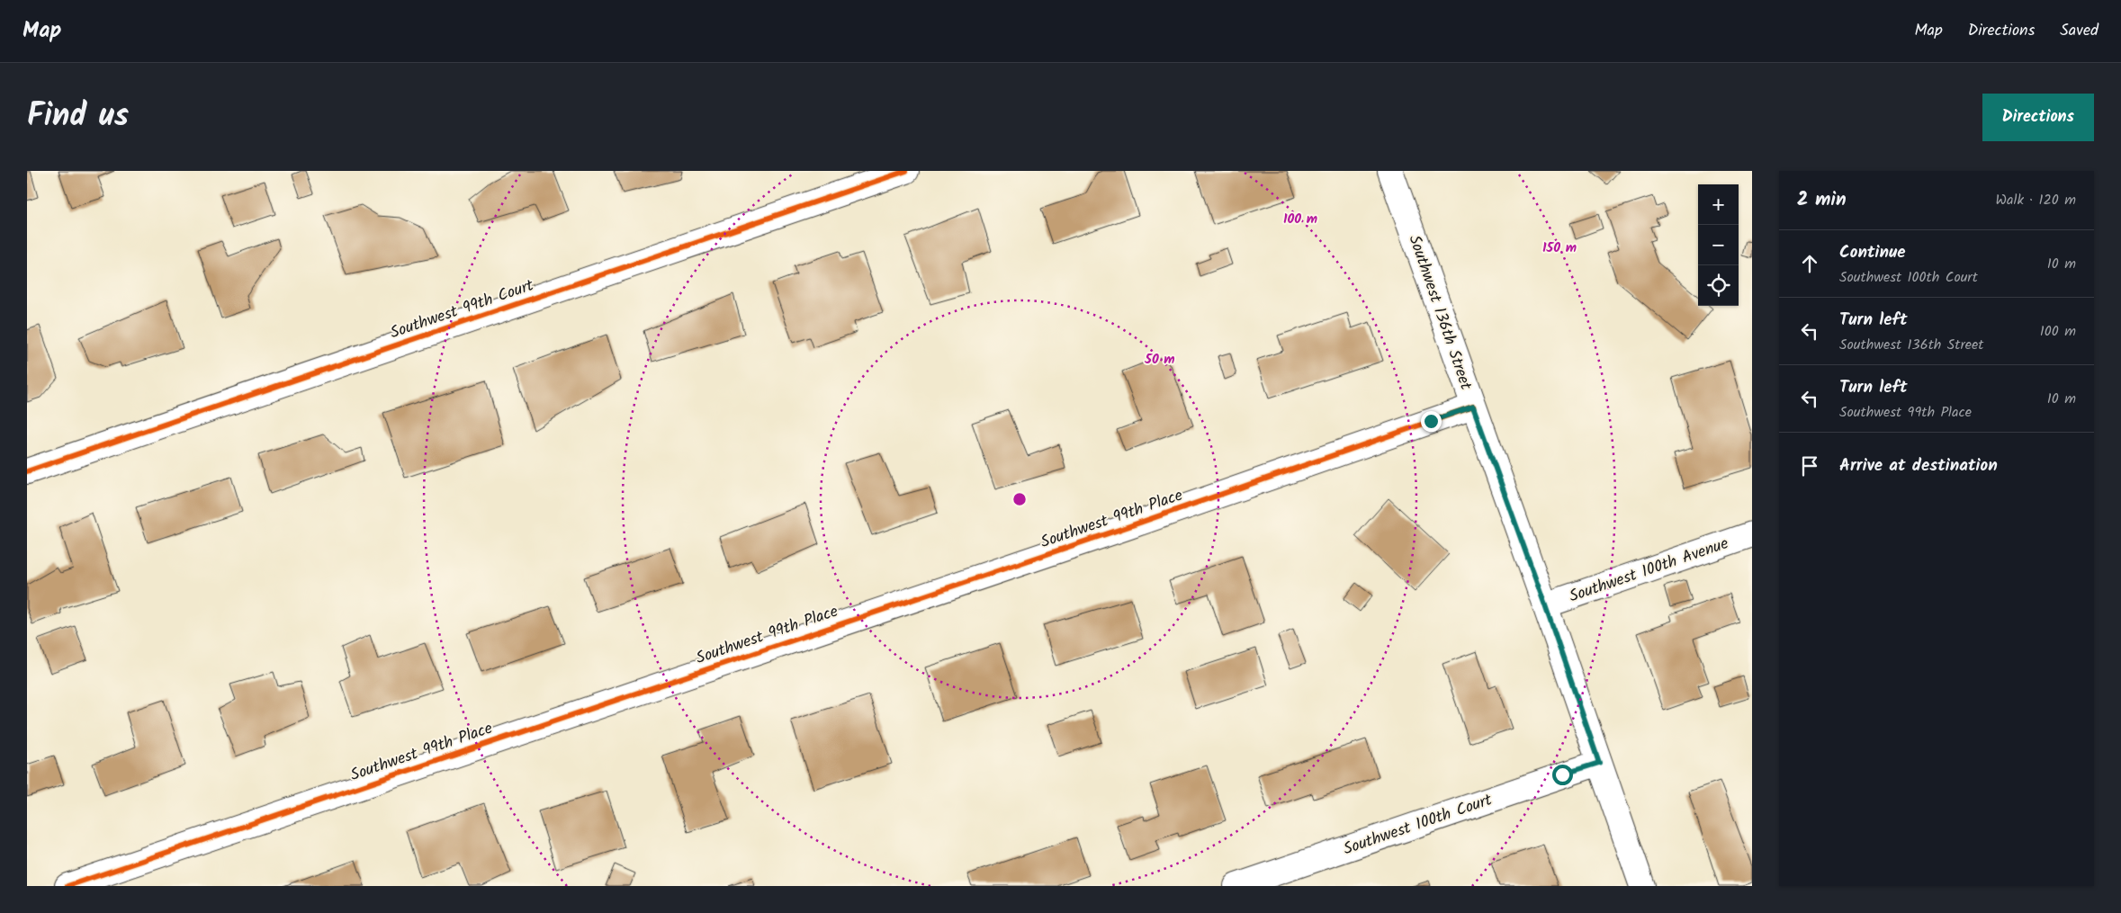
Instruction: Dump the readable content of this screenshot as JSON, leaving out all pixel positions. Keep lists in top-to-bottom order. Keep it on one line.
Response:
{"streets":{"street":["Southwest 99th Court","Southwest 136th Street","Southwest 99th Place","Southwest 100th Avenue","Southwest 100th Court"]},"crossings":[["Southwest 136th Street","Southwest 99th Place"],["Southwest 136th Street","Southwest 100th Avenue"],["Southwest 136th Street","Southwest 100th Court"]],"page":{"header":"Map","nav":["Map","Directions","Saved"],"title":"Find us","buttons":"Directions","heading":["2 min","Walk · 120 m"],"map_buttons":["+","−"],"list":[["Continue","Southwest 100th Court","10 m"],["Turn left","Southwest 136th Street","100 m"],["Turn left","Southwest 99th Place","10 m"],"Arrive at destination"]},"rings":["100 m","150 m","50 m"]}
